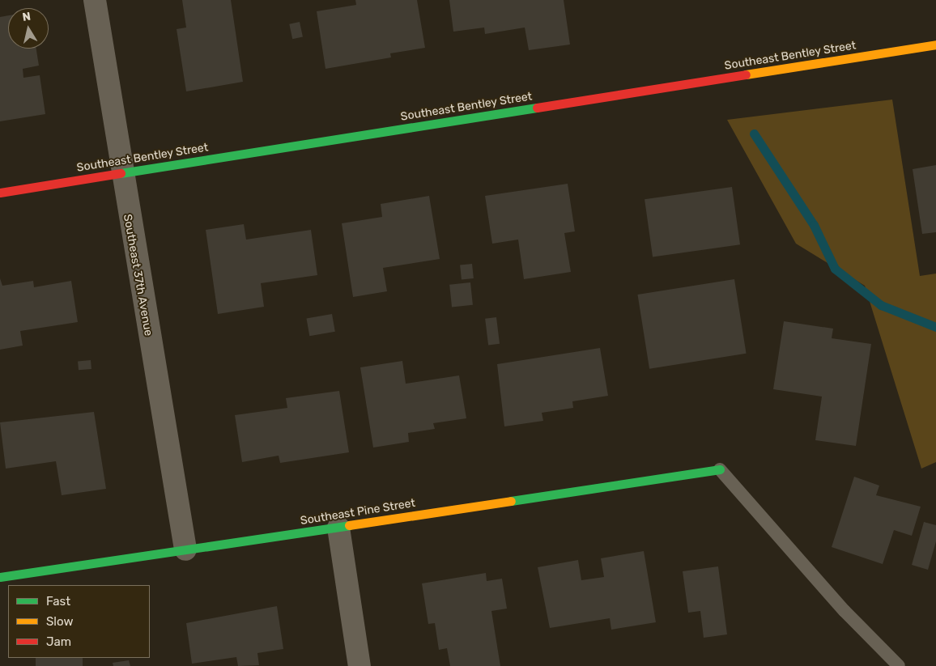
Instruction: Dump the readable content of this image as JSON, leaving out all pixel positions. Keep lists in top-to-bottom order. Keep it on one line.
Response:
{"streets":{"street":["Southeast Bentley Street","Southeast 37th Avenue","Southeast Pine Street"]},"crossings":[["Southeast Bentley Street","Southeast 37th Avenue"],["Southeast 37th Avenue","Southeast Pine Street"]],"legend":["Fast","Slow","Jam"],"north":"top"}
